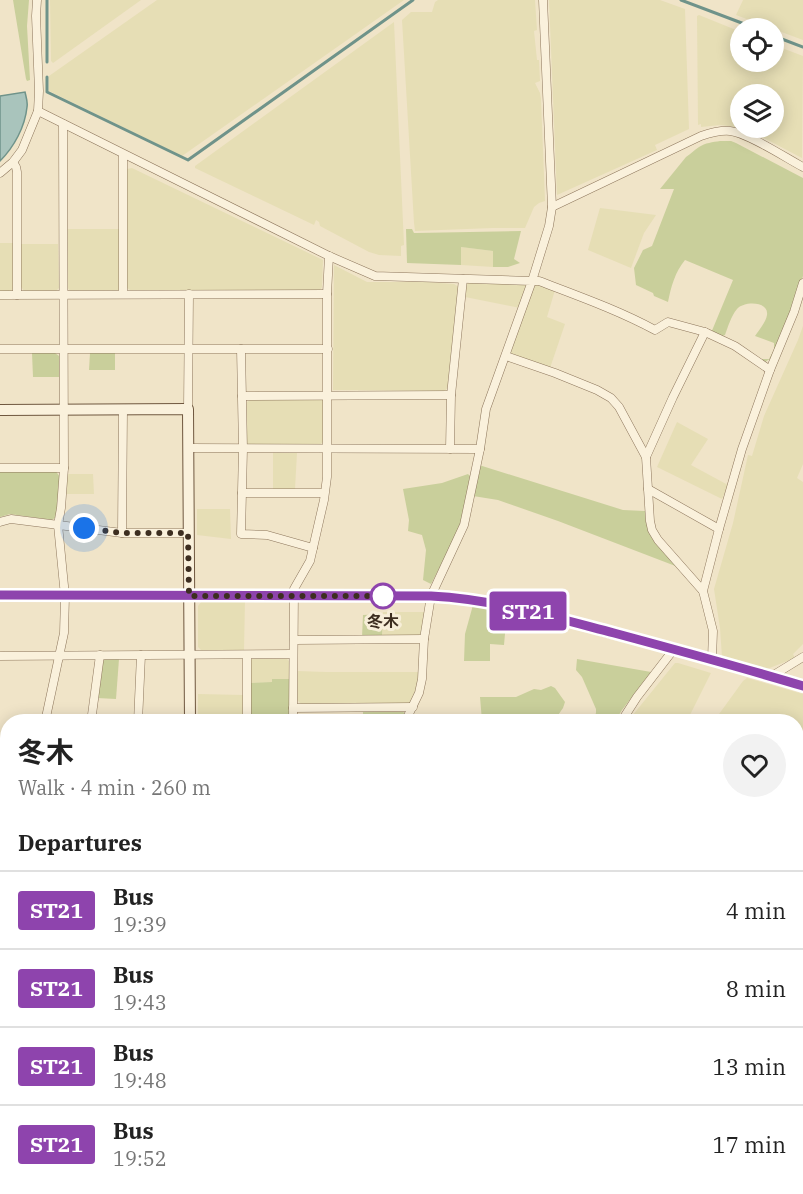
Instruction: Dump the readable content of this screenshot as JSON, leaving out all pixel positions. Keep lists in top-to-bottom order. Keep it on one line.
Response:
{"places":["冬木"],"lines":["bus line ST21"],"page":{"on_map":"ST21","heading":[["冬木","Walk · 4 min · 260 m"],"Departures"],"list":[{"mark":"ST21","name":"Bus","note":"19:39","value":"4 min"},{"mark":"ST21","name":"Bus","note":"19:43","value":"8 min"},{"mark":"ST21","name":"Bus","note":"19:48","value":"13 min"},{"mark":"ST21","name":"Bus","note":"19:52","value":"17 min"}]}}
